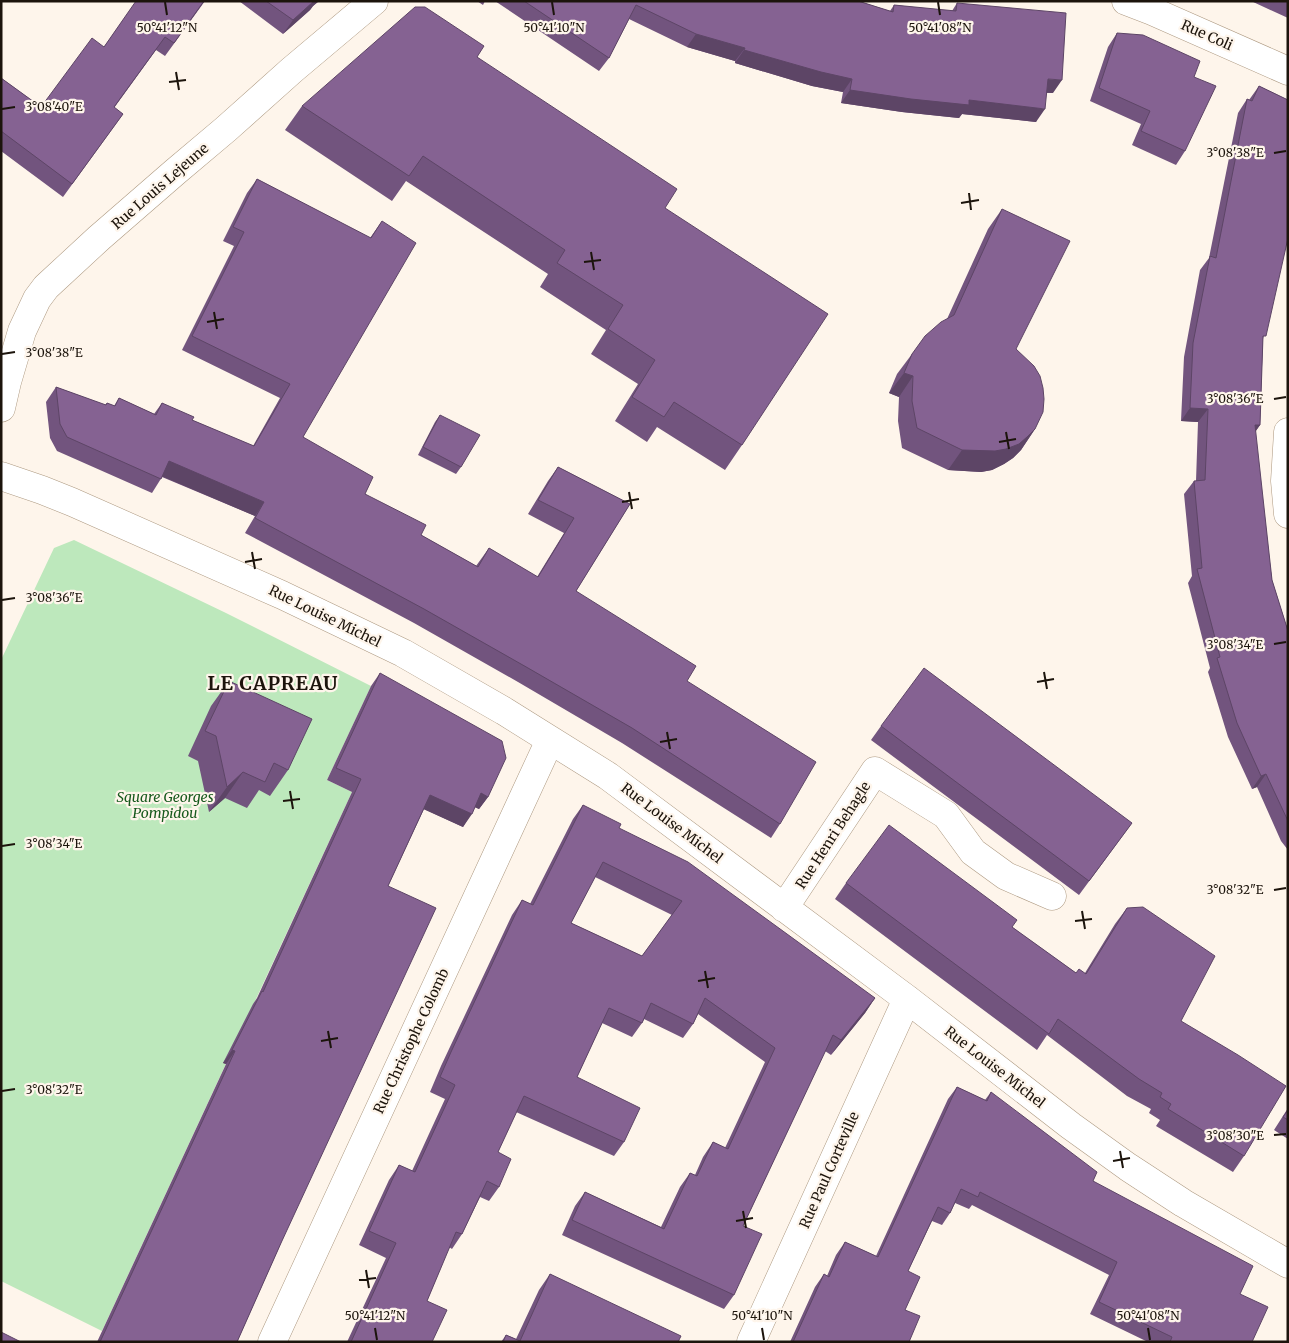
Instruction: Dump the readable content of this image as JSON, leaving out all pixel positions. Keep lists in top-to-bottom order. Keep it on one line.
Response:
{"streets":{"street":["Rue Coli","Rue Louis Lejeune","Rue Louise Michel","Rue Henri Behagle","Rue Christophe Colomb","Rue Paul Corteville"]},"crossings":[["Rue Louise Michel","Rue Henri Behagle"],["Rue Louise Michel","Rue Christophe Colomb"],["Rue Louise Michel","Rue Paul Corteville"]],"districts":["LE CAPREAU"],"parks":["Square Georges Pompidou"],"coordinates":["50°41'12\"N","50°41'10\"N","50°41'08\"N","3°08'40\"E","3°08'38\"E","3°08'36\"E","3°08'34\"E","3°08'32\"E","3°08'30\"E"]}
